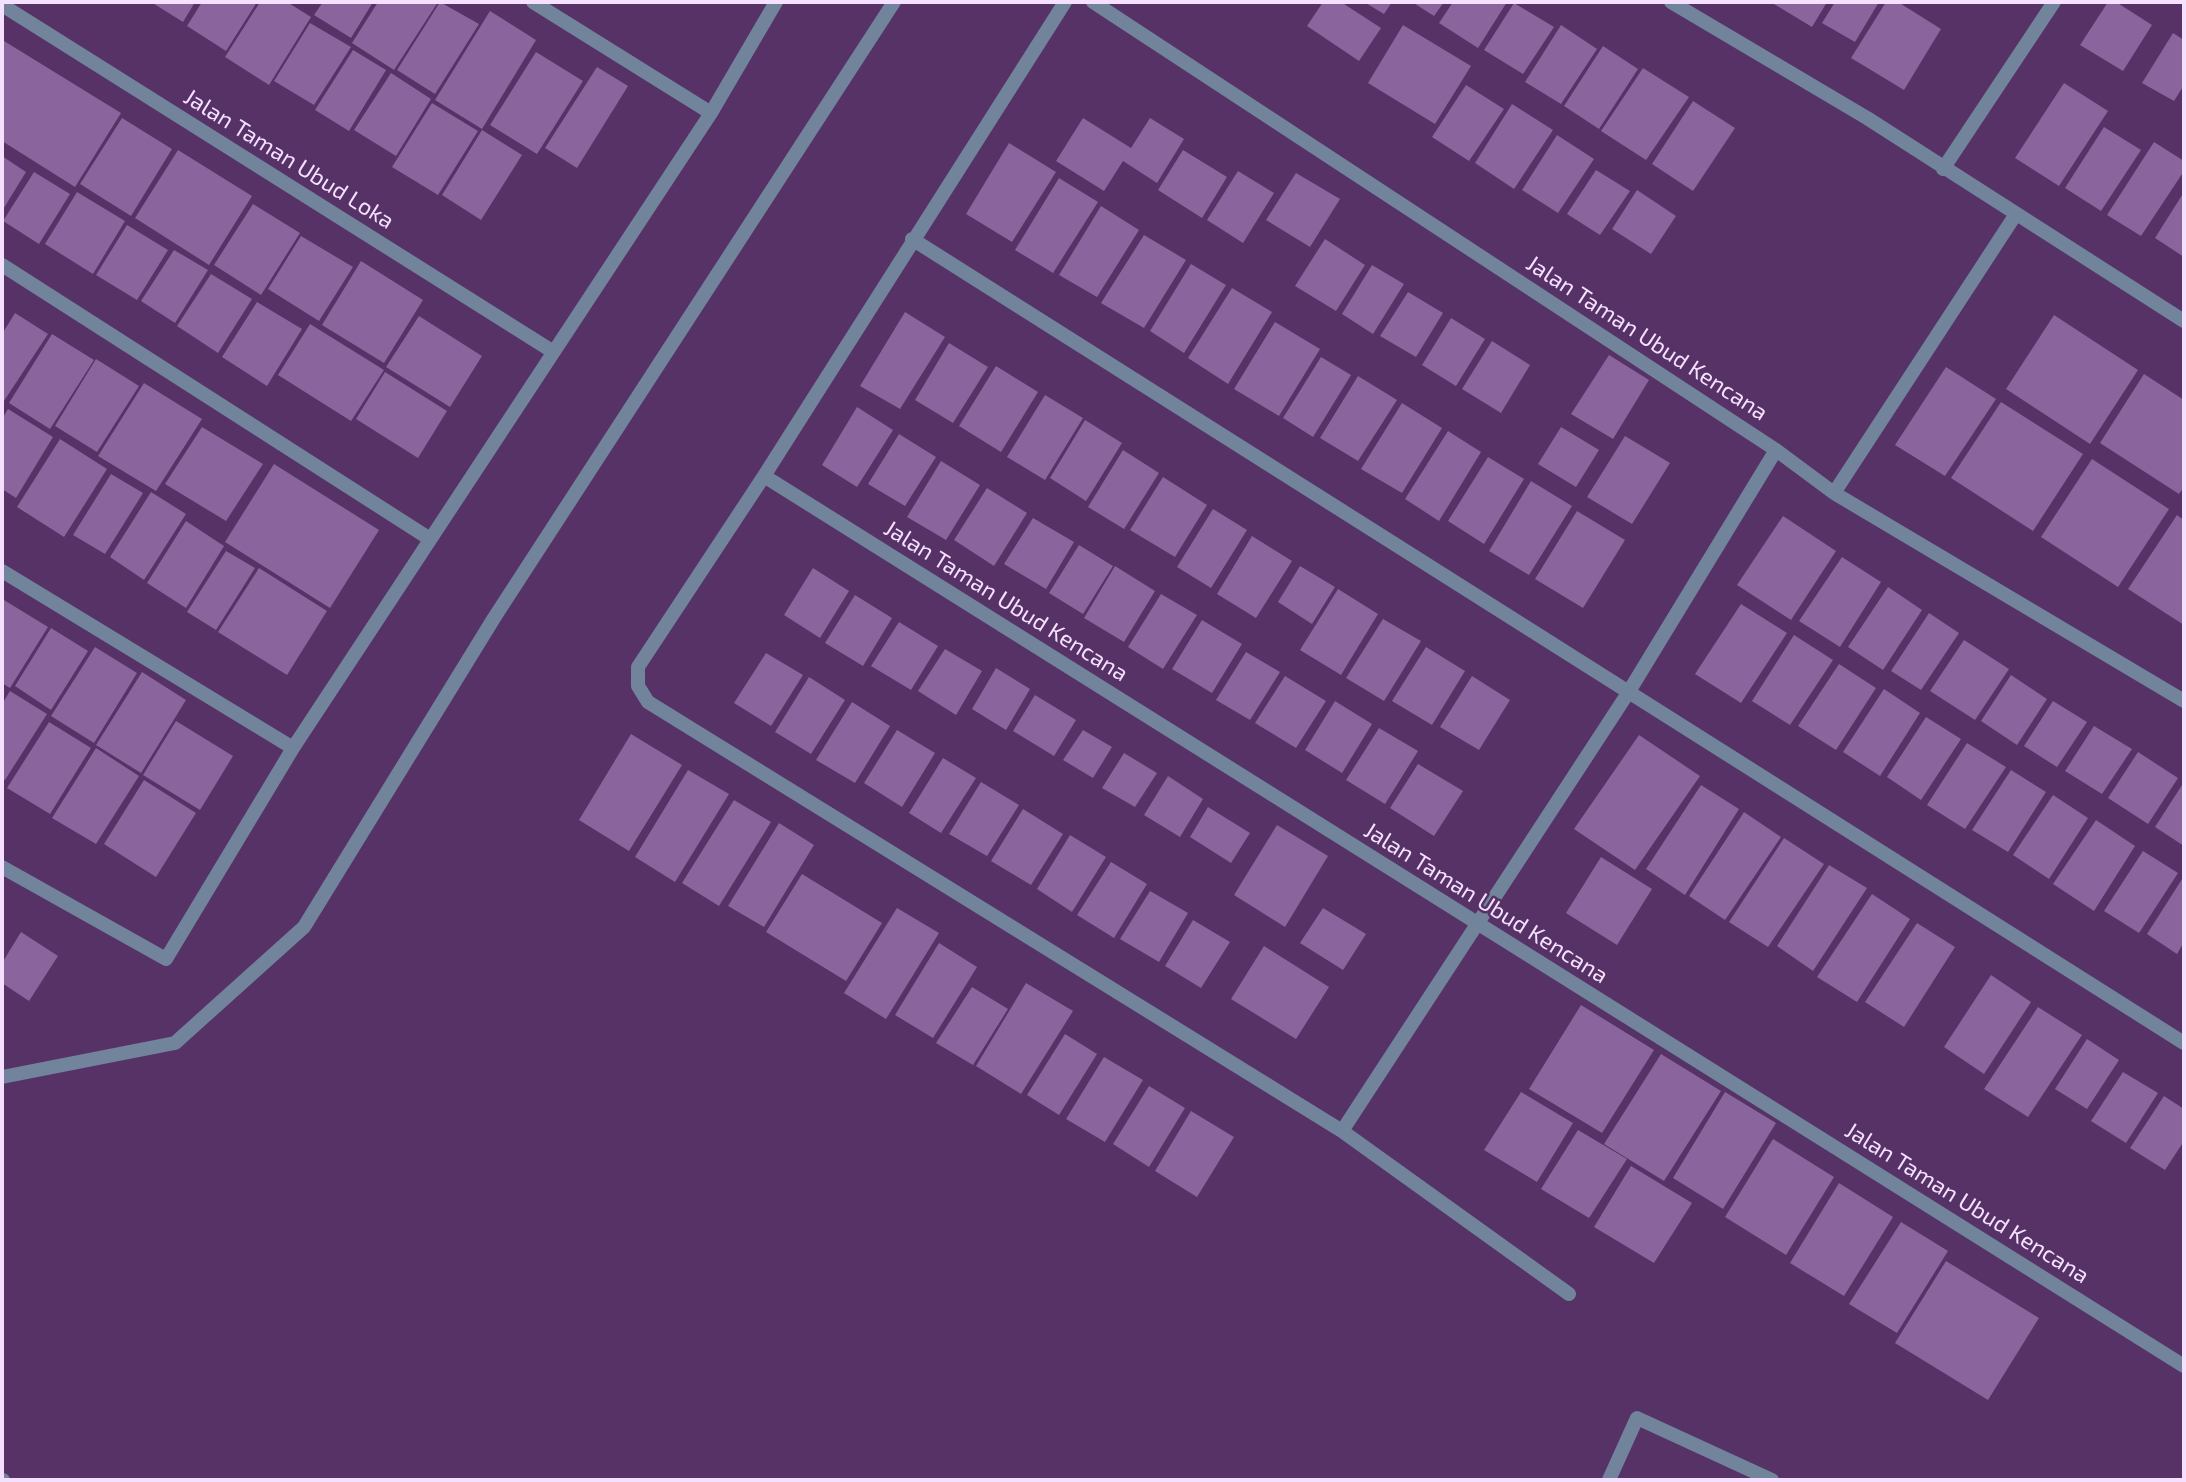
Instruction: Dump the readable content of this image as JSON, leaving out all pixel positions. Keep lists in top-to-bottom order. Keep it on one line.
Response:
{"streets":{"street":["Jalan Taman Ubud Loka","Jalan Taman Ubud Kencana"]}}
